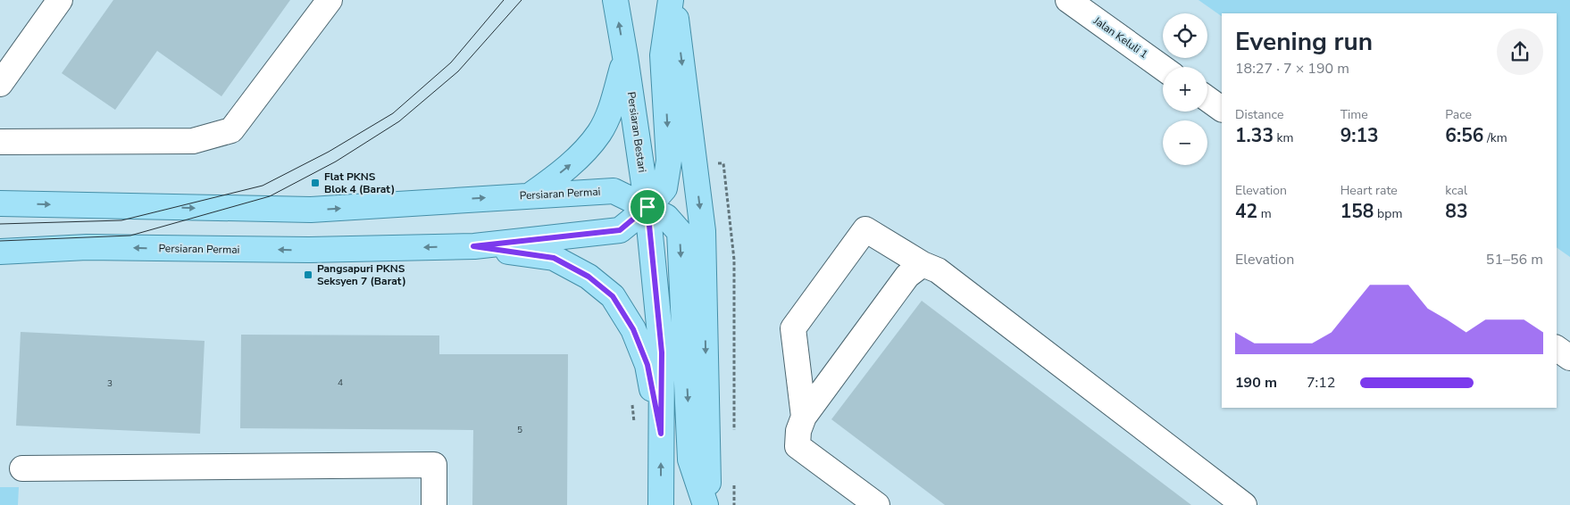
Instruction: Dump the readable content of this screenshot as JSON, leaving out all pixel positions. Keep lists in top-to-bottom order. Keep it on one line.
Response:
{"streets":{"main road":["Persiaran Bestari","Persiaran Permai"],"street":["Jalan Keluli 1"]},"crossings":[["Persiaran Bestari","Persiaran Permai"]],"places":{"transit":["Flat PKNS Blok 4 (Barat)","Pangsapuri PKNS Seksyen 7 (Barat)"]},"house_numbers":["4","3","5"],"page":{"map_buttons":["+","−"],"heading":["Evening run","18:27 · 7 × 190 m"],"stats":[["Distance","1.33 km"],["Time","9:13"],["Pace","6:56 /km"],["Elevation","42 m"],["Heart rate","158 bpm"],["kcal","83"]],"chart":["Elevation","51–56 m"],"list":[{"name":"190 m","note":"7:12"}]}}
